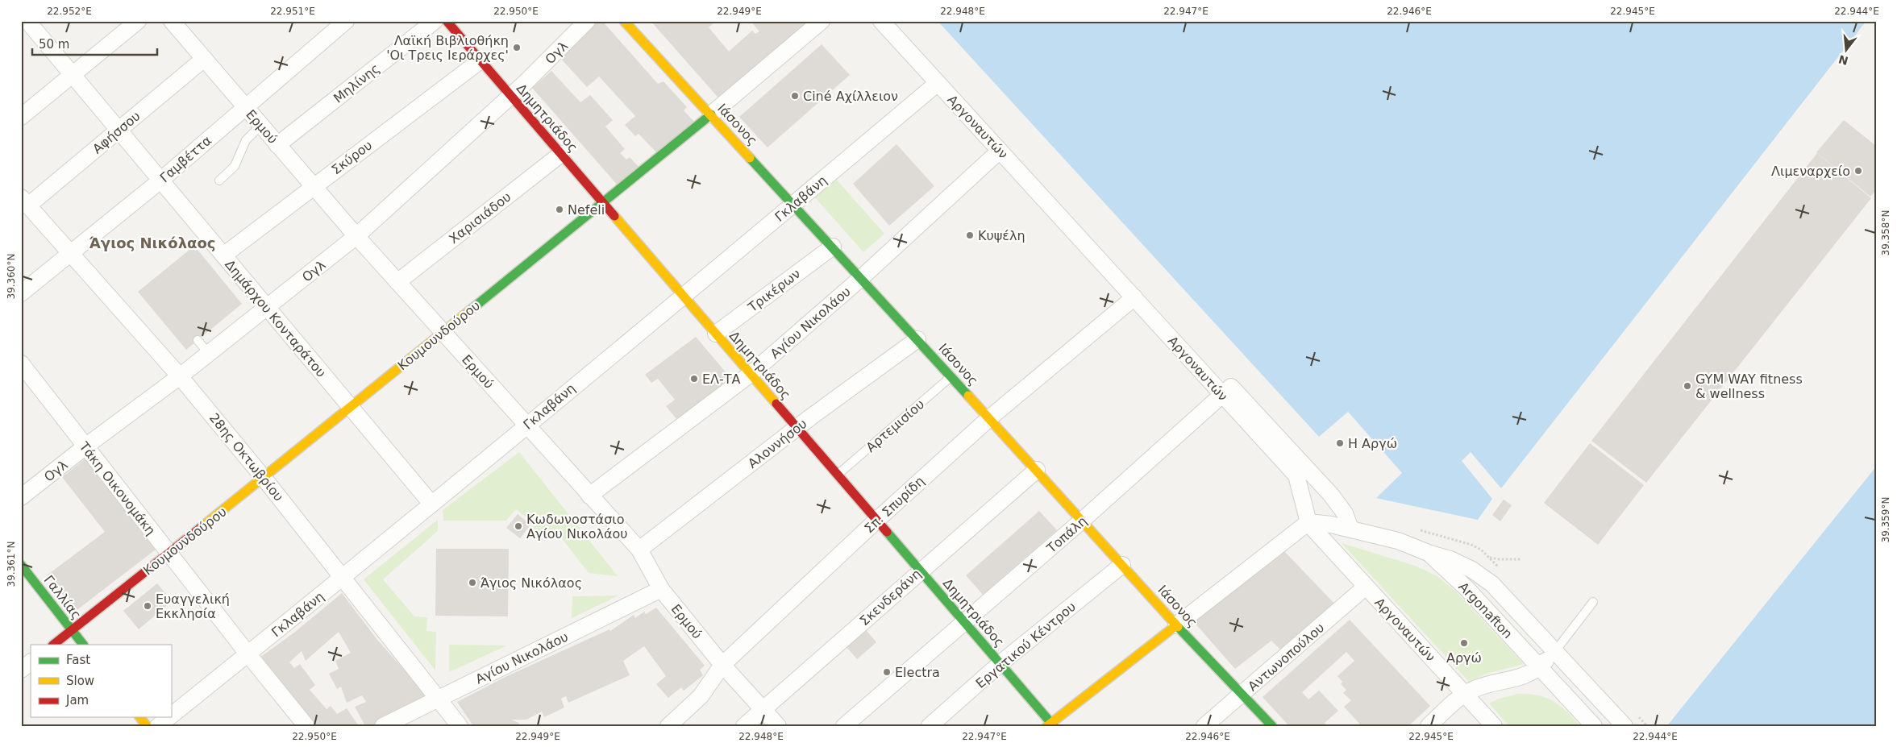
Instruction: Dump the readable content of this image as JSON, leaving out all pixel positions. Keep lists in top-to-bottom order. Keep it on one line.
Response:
{"streets":{"main road":["Δημητριάδος","Ιάσονος","Κουμουνδούρου","Γαλλίας"],"street":["Ογλ","Μηλίνης","Ερμού","Αργοναυτών","Αφήσσου","Σκύρου","Γαμβέττα","Γκλαβάνη","Χαρισιάδου","Τρικέρων","Δημάρχου Κονταράτου","Αγίου Νικολάου","Αλοννήσου","28ης Οκτωβρίου","Τάκη Οικονομάκη","Σπ. Σπυρίδη","Τοπάλη","Σκενδεράνη","Argonafton","Εργατικού Κέντρου","Αντωνοπούλου"],"lane":["Αρτεμισίου"]},"crossings":[["Ογλ","Δημητριάδος"],["Ογλ","Ερμού"],["Ογλ","Δημάρχου Κονταράτου"],["Ογλ","28ης Οκτωβρίου"],["Ογλ","Τάκη Οικονομάκη"],["Μηλίνης","Ερμού"],["Δημητριάδος","Σκύρου"],["Δημητριάδος","Γκλαβάνη"],["Δημητριάδος","Χαρισιάδου"],["Δημητριάδος","Τρικέρων"],["Δημητριάδος","Αγίου Νικολάου"],["Δημητριάδος","Κουμουνδούρου"],["Δημητριάδος","Αρτεμισίου"],["Δημητριάδος","Αλοννήσου"],["Δημητριάδος","Σπ. Σπυρίδη"],["Δημητριάδος","Τοπάλη"],["Δημητριάδος","Σκενδεράνη"],["Δημητριάδος","Εργατικού Κέντρου"],["Ιάσονος","Γκλαβάνη"],["Ιάσονος","Τρικέρων"],["Ιάσονος","Αγίου Νικολάου"],["Ιάσονος","Κουμουνδούρου"],["Ιάσονος","Αρτεμισίου"],["Ιάσονος","Αλοννήσου"],["Ιάσονος","Σπ. Σπυρίδη"],["Ιάσονος","Τοπάλη"],["Ιάσονος","Σκενδεράνη"],["Ιάσονος","Εργατικού Κέντρου"],["Ιάσονος","Αντωνοπούλου"],["Ερμού","Αφήσσου"],["Ερμού","Σκύρου"],["Ερμού","Γαμβέττα"],["Ερμού","Γκλαβάνη"],["Ερμού","Χαρισιάδου"],["Ερμού","Αγίου Νικολάου"],["Ερμού","Κουμουνδούρου"],["Ερμού","Αλοννήσου"],["Ερμού","Σπ. Σπυρίδη"],["Ερμού","Σκενδεράνη"],["Αργοναυτών","Γκλαβάνη"],["Αργοναυτών","Αγίου Νικολάου"],["Αργοναυτών","Σπ. Σπυρίδη"],["Αργοναυτών","Τοπάλη"],["Αργοναυτών","Αντωνοπούλου"],["Αφήσσου","Δημάρχου Κονταράτου"],["Αφήσσου","28ης Οκτωβρίου"],["Σκύρου","Δημάρχου Κονταράτου"],["Γαμβέττα","Δημάρχου Κονταράτου"],["Γαμβέττα","28ης Οκτωβρίου"],["Γκλαβάνη","Δημάρχου Κονταράτου"],["Γκλαβάνη","28ης Οκτωβρίου"],["Γκλαβάνη","Τάκη Οικονομάκη"],["Δημάρχου Κονταράτου","Κουμουνδούρου"],["Αγίου Νικολάου","28ης Οκτωβρίου"],["Κουμουνδούρου","28ης Οκτωβρίου"],["Κουμουνδούρου","Τάκη Οικονομάκη"],["Κουμουνδούρου","Γαλλίας"]],"districts":["Άγιος Νικόλαος"],"places":["Λαϊκή Βιβλιοθήκη 'Οι Τρεις Ιεράρχες'","Ciné Αχίλλειον","Λιμεναρχείο","Nefeli","Κυψέλη","ΕΛ-ΤΑ","GYM WAY fitness & wellness","Η Αργώ","Κωδωνοστάσιο Αγίου Νικολάου","Άγιος Νικόλαος","Ευαγγελική Εκκλησία","Αργώ","Electra"],"legend":["Fast","Slow","Jam"],"scale_bar":"50 m","north":"bottom","coordinates":["22.952°E","22.951°E","22.950°E","22.949°E","22.948°E","22.947°E","22.946°E","22.945°E","22.944°E","39.358°N","39.360°N","39.359°N","39.361°N"]}
